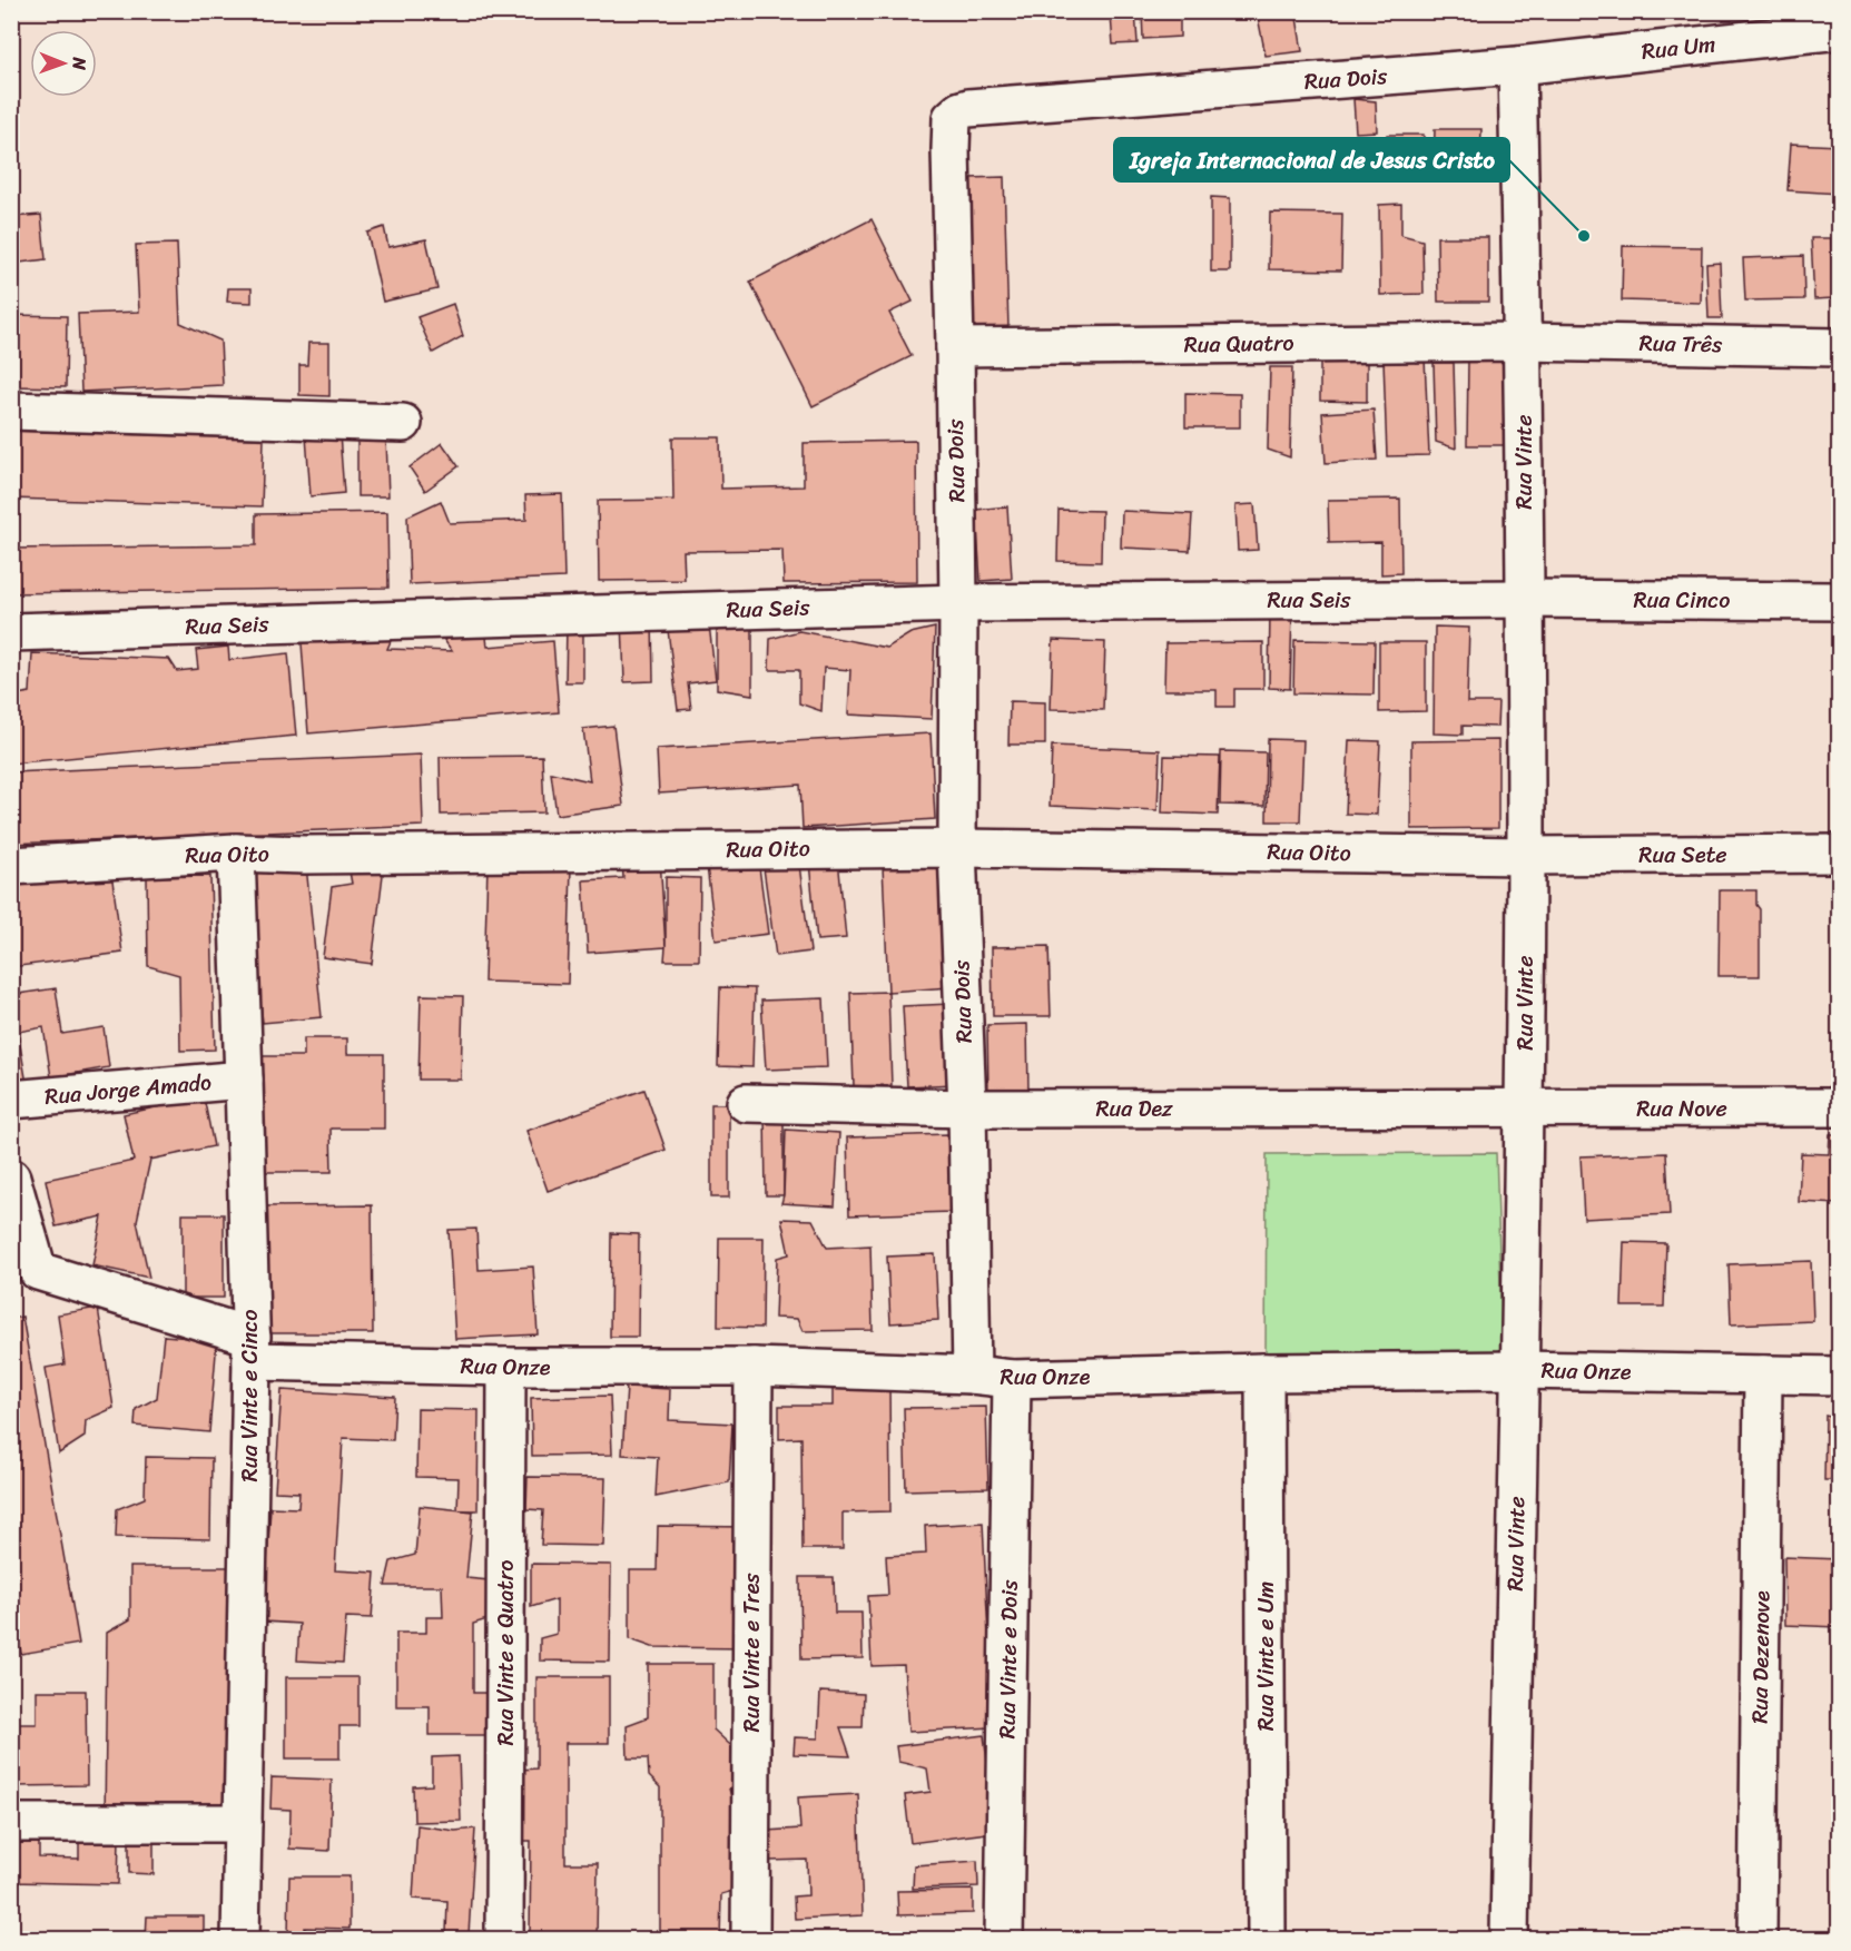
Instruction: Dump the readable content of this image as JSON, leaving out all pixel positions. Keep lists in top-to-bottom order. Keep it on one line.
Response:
{"streets":{"street":["Rua Um","Rua Dois","Rua Quatro","Rua Três","Rua Vinte","Rua Seis","Rua Cinco","Rua Oito","Rua Sete","Rua Jorge Amado","Rua Dez","Rua Nove","Rua Onze","Rua Vinte e Cinco","Rua Vinte e Quatro","Rua Vinte e Tres","Rua Vinte e Um","Rua Dezenove","Rua Vinte e Dois"]},"crossings":[["Rua Um","Rua Dois"],["Rua Um","Rua Vinte"],["Rua Dois","Rua Quatro"],["Rua Dois","Rua Vinte"],["Rua Dois","Rua Seis"],["Rua Dois","Rua Oito"],["Rua Dois","Rua Dez"],["Rua Dois","Rua Onze"],["Rua Quatro","Rua Três"],["Rua Quatro","Rua Vinte"],["Rua Três","Rua Vinte"],["Rua Vinte","Rua Seis"],["Rua Vinte","Rua Cinco"],["Rua Vinte","Rua Oito"],["Rua Vinte","Rua Sete"],["Rua Vinte","Rua Dez"],["Rua Vinte","Rua Nove"],["Rua Vinte","Rua Onze"],["Rua Seis","Rua Cinco"],["Rua Oito","Rua Sete"],["Rua Oito","Rua Vinte e Cinco"],["Rua Jorge Amado","Rua Vinte e Cinco"],["Rua Dez","Rua Nove"],["Rua Onze","Rua Vinte e Cinco"],["Rua Onze","Rua Vinte e Quatro"],["Rua Onze","Rua Vinte e Tres"],["Rua Onze","Rua Vinte e Um"],["Rua Onze","Rua Dezenove"],["Rua Onze","Rua Vinte e Dois"]],"places":["Igreja Internacional de Jesus Cristo"],"north":"right"}
